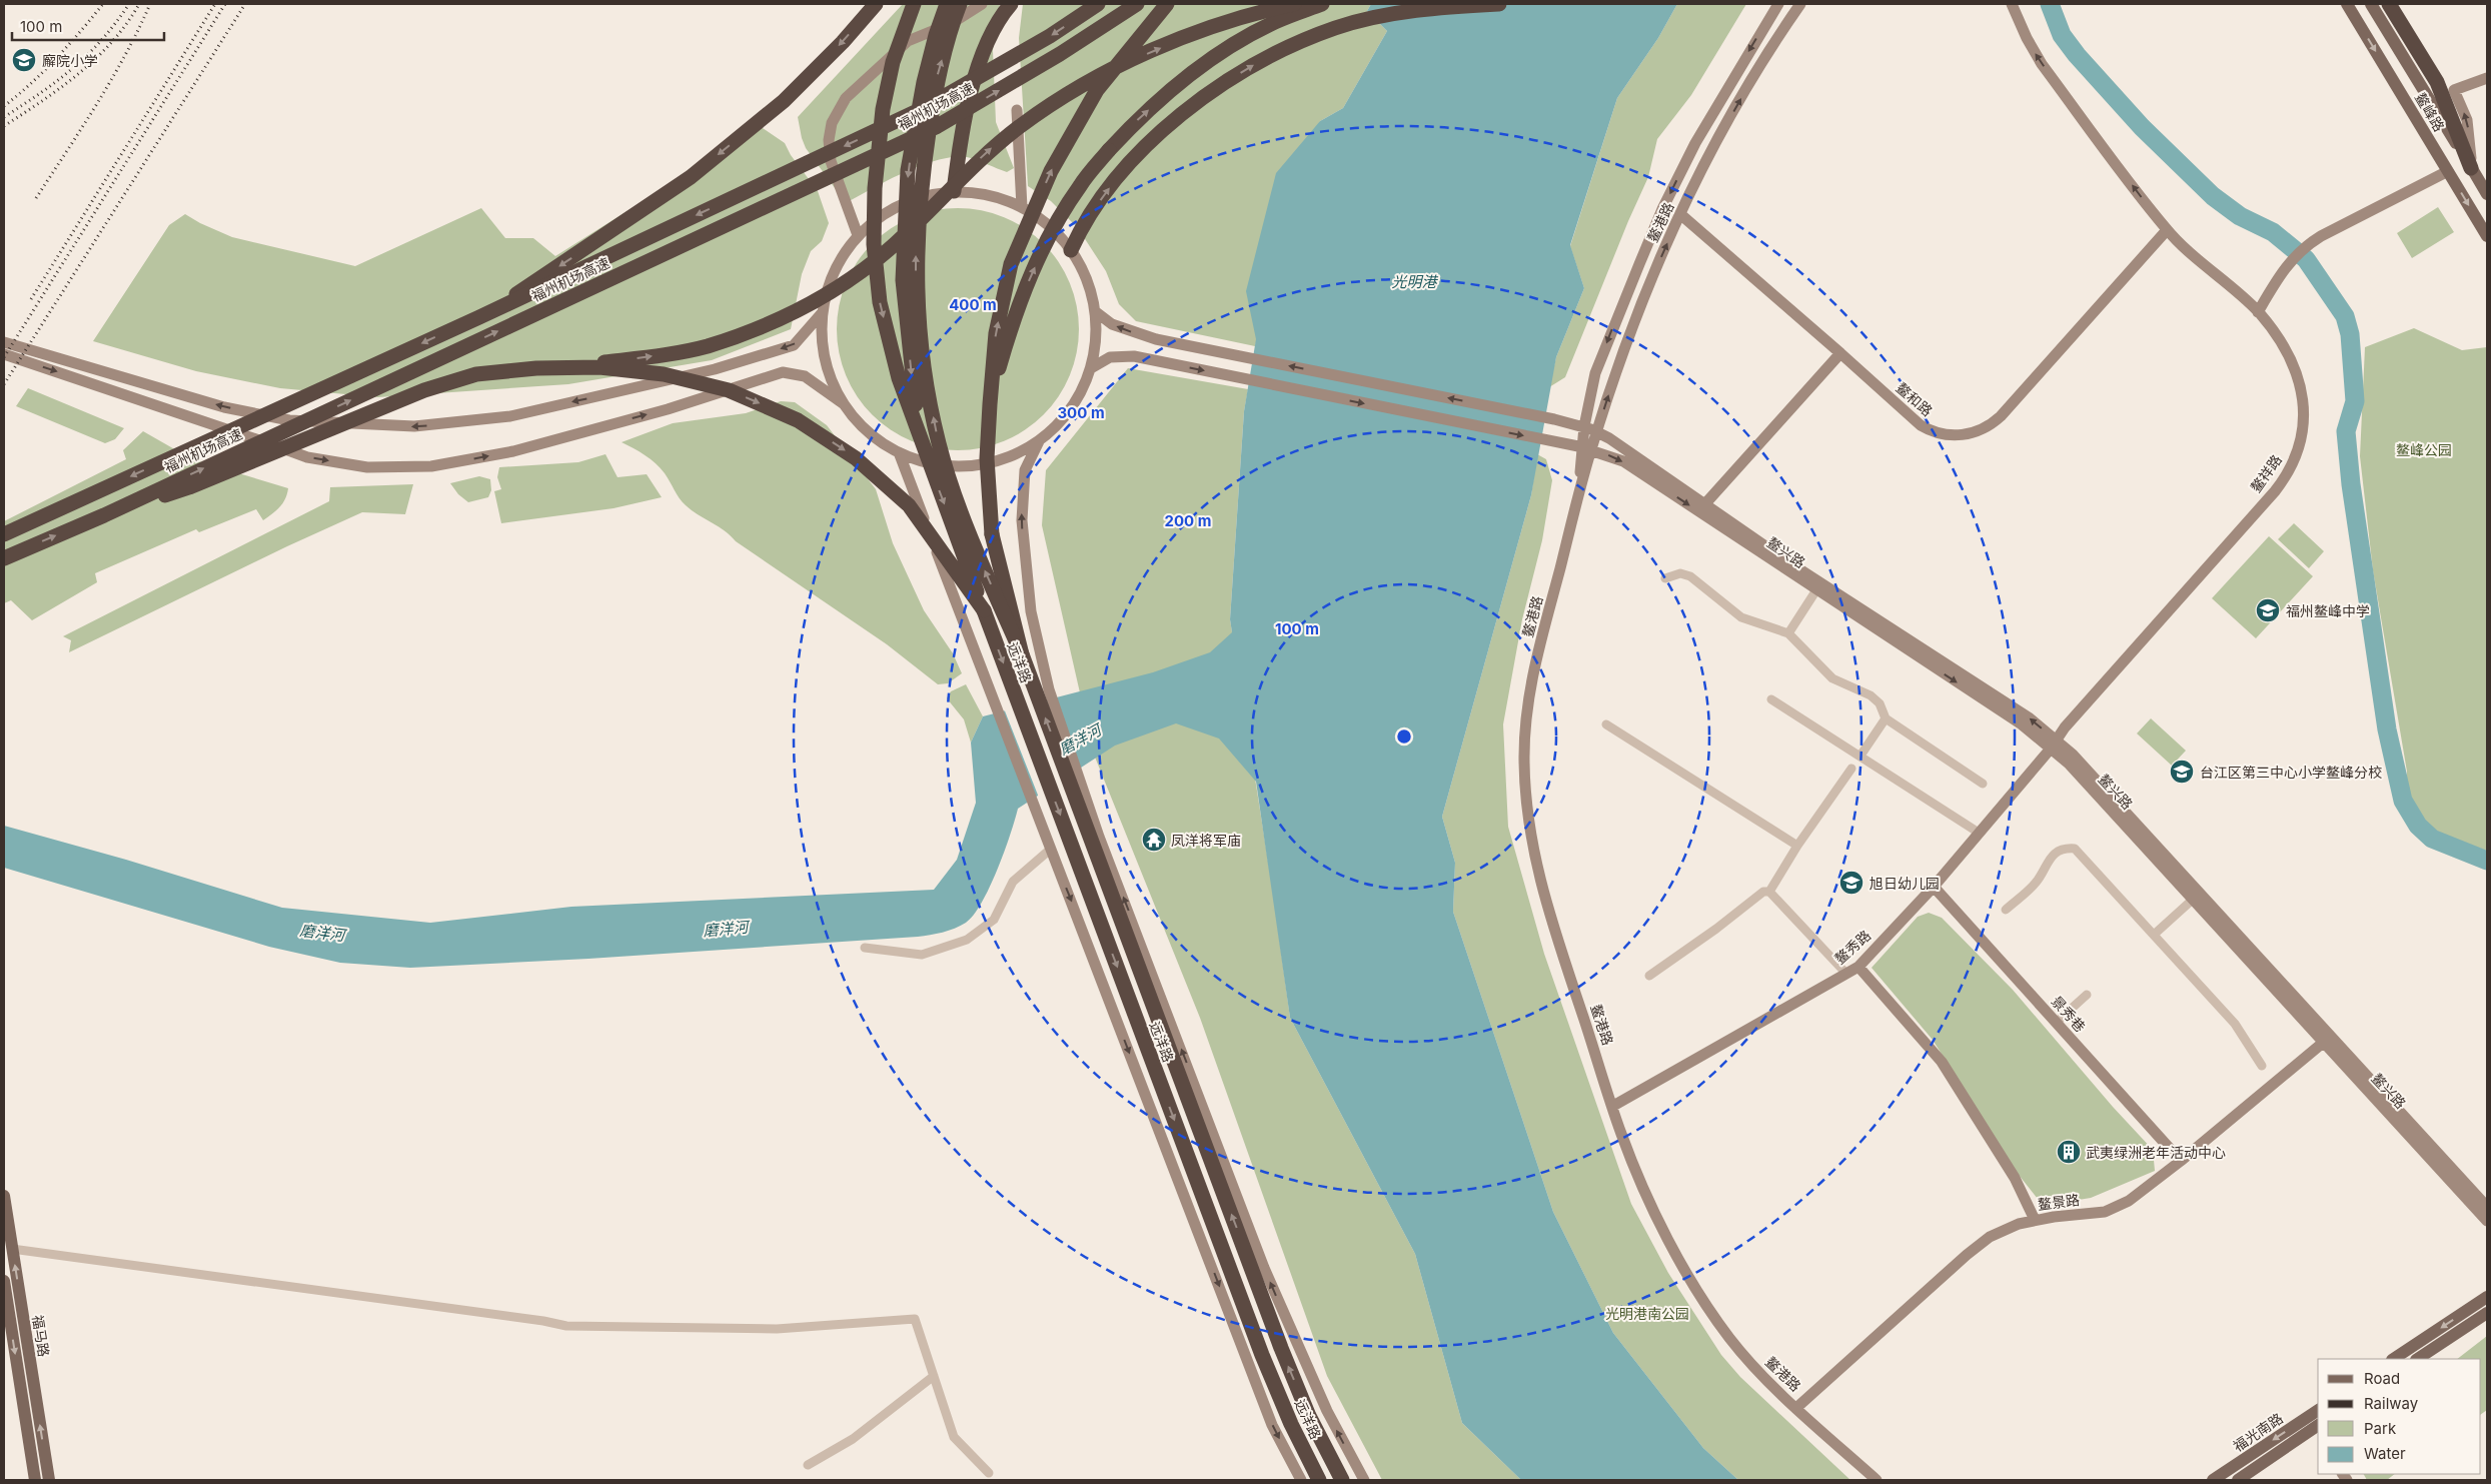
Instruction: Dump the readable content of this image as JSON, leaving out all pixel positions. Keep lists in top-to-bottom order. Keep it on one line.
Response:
{"streets":{"highway":["福州机场高速","远洋路"],"main road":["鳌峰路","鳌港路","鳌和路","鳌祥路","鳌兴路","鳌秀路","景秀巷","鳌景路","福马路","福光南路"]},"crossings":[["鳌港路","鳌和路"],["鳌港路","鳌秀路"],["鳌港路","鳌景路"],["鳌和路","鳌祥路"],["鳌祥路","鳌兴路"],["鳌祥路","鳌秀路"],["鳌兴路","鳌秀路"],["鳌兴路","鳌景路"],["鳌秀路","景秀巷"],["景秀巷","鳌景路"]],"water":["光明港","磨洋河"],"parks":["鳌峰公园","光明港南公园"],"places":{"school or university":["廨院小学","福州鳌峰中学","台江区第三中心小学鳌峰分校","旭日幼儿园"],"temple":["凤洋将军庙"],"building":["武夷绿洲老年活动中心"]},"legend":["Road","Railway","Park","Water"],"scale_bar":"100 m","rings":["400 m","300 m","200 m","100 m"]}
